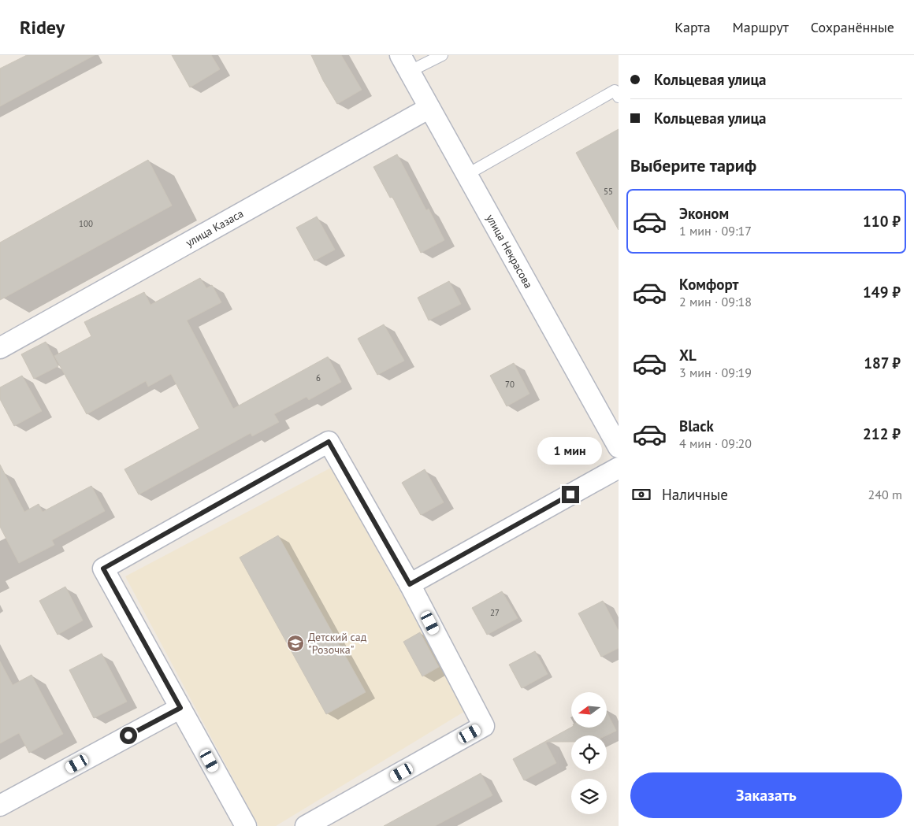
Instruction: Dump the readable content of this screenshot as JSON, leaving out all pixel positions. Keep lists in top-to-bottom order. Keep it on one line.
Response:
{"streets":{"street":["улица Казаса","улица Некрасова"]},"crossings":[["улица Казаса","улица Некрасова"]],"places":{"school or university":["Детский сад \"Розочка\""]},"house_numbers":["55","100","6","70","27"],"north":"left","page":{"header":"Ridey","nav":["Карта","Маршрут","Сохранённые"],"banner":["Кольцевая улица","Кольцевая улица"],"heading":"Выберите тариф","list":[{"name":"Эконом","note":"1 мин · 09:17","value":"110 ₽"},{"name":"Комфорт","note":"2 мин · 09:18","value":"149 ₽"},{"name":"XL","note":"3 мин · 09:19","value":"187 ₽"},{"name":"Black","note":"4 мин · 09:20","value":"212 ₽"}],"bubble":"1 мин","pay":["Наличные","240 m"],"buttons":"Заказать"}}
